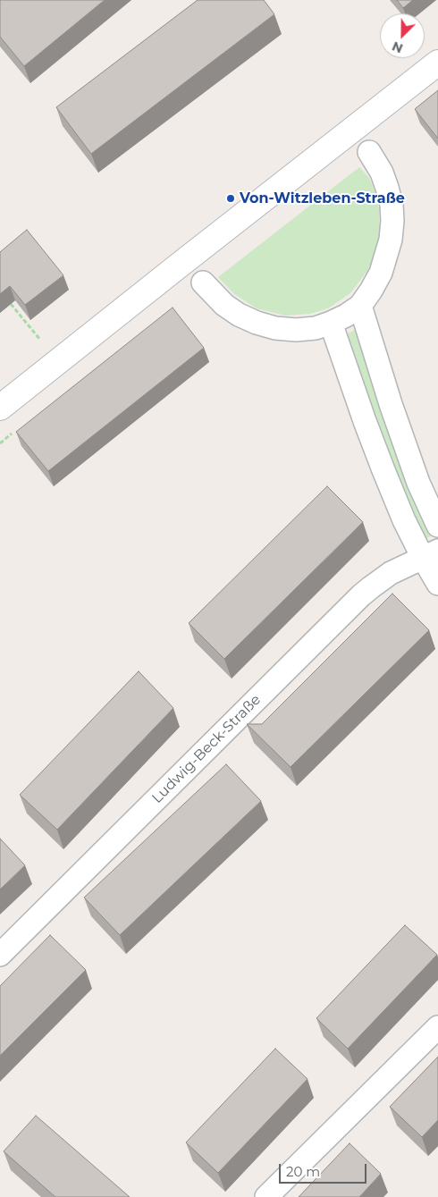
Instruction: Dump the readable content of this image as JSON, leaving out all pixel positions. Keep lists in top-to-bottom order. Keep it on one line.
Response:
{"streets":{"street":["Ludwig-Beck-Straße"]},"places":["Von-Witzleben-Straße"],"scale_bar":"20 m","north":"bottom left"}
